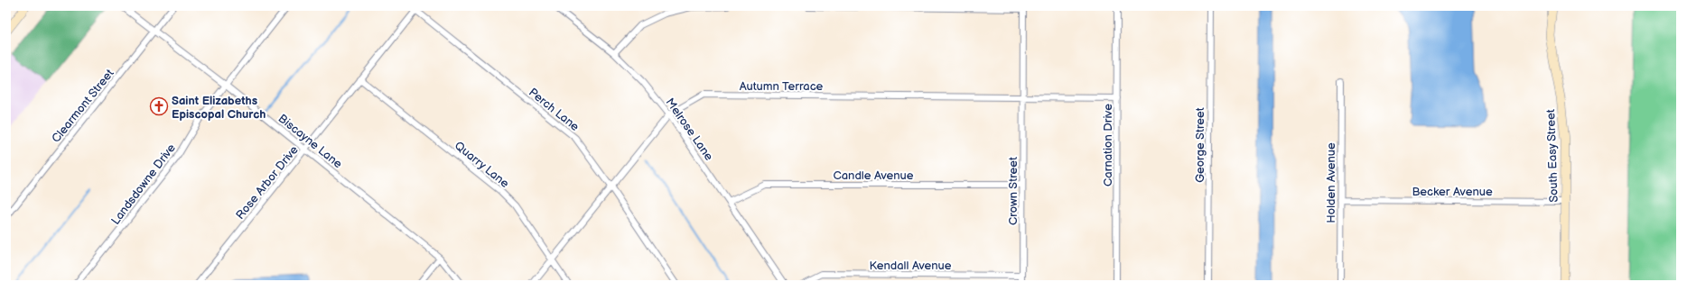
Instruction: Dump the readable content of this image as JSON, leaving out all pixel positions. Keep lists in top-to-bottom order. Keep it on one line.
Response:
{"streets":{"street":["Autumn Terrace","Clearmont Street","Perch Lane","Melrose Lane","Biscayne Lane","Carnation Drive","George Street","South Easy Street","Quarry Lane","Candle Avenue","Rose Arbor Drive","Holden Avenue","Landsdowne Drive","Crown Street","Becker Avenue","Kendall Avenue"]},"crossings":[["Autumn Terrace","Perch Lane"],["Autumn Terrace","Melrose Lane"],["Autumn Terrace","Carnation Drive"],["Autumn Terrace","Quarry Lane"],["Autumn Terrace","Crown Street"],["Clearmont Street","Biscayne Lane"],["Perch Lane","Rose Arbor Drive"],["Melrose Lane","Candle Avenue"],["Biscayne Lane","Rose Arbor Drive"],["Biscayne Lane","Landsdowne Drive"],["South Easy Street","Becker Avenue"],["Quarry Lane","Rose Arbor Drive"],["Candle Avenue","Crown Street"],["Holden Avenue","Becker Avenue"],["Crown Street","Kendall Avenue"]],"places":{"church":["Saint Elizabeths Episcopal Church"]}}
